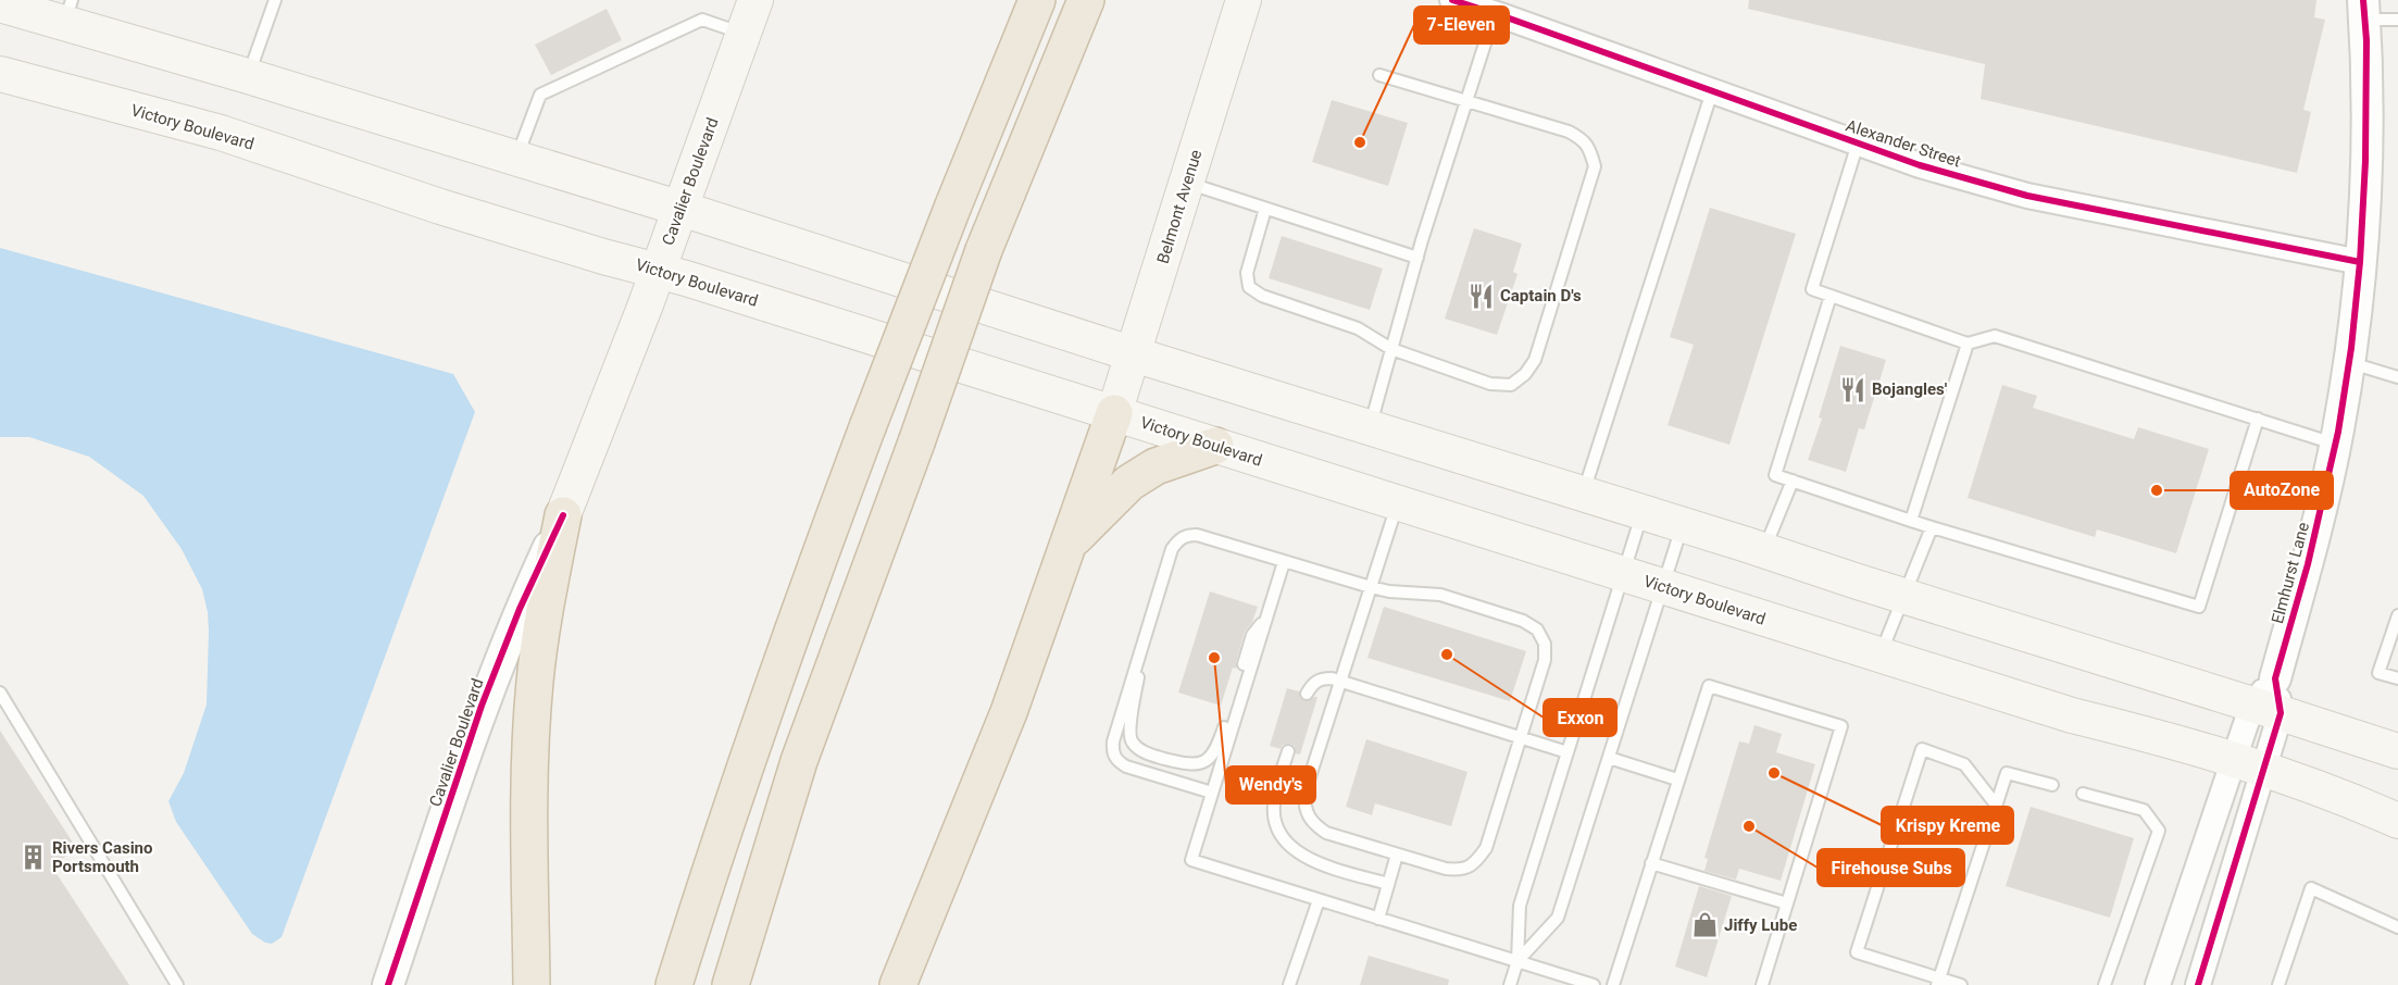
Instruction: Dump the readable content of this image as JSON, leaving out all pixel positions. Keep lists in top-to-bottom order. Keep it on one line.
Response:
{"streets":{"main road":["Victory Boulevard","Cavalier Boulevard","Belmont Avenue"],"street":["Alexander Street","Elmhurst Lane"]},"crossings":[["Victory Boulevard","Cavalier Boulevard"],["Victory Boulevard","Belmont Avenue"],["Victory Boulevard","Elmhurst Lane"],["Alexander Street","Elmhurst Lane"]],"places":{"other":["7-Eleven","AutoZone","Exxon","Wendy's","Krispy Kreme","Firehouse Subs"],"restaurant":["Captain D's","Bojangles'"],"building":["Rivers Casino Portsmouth"],"shop":["Jiffy Lube"]}}
